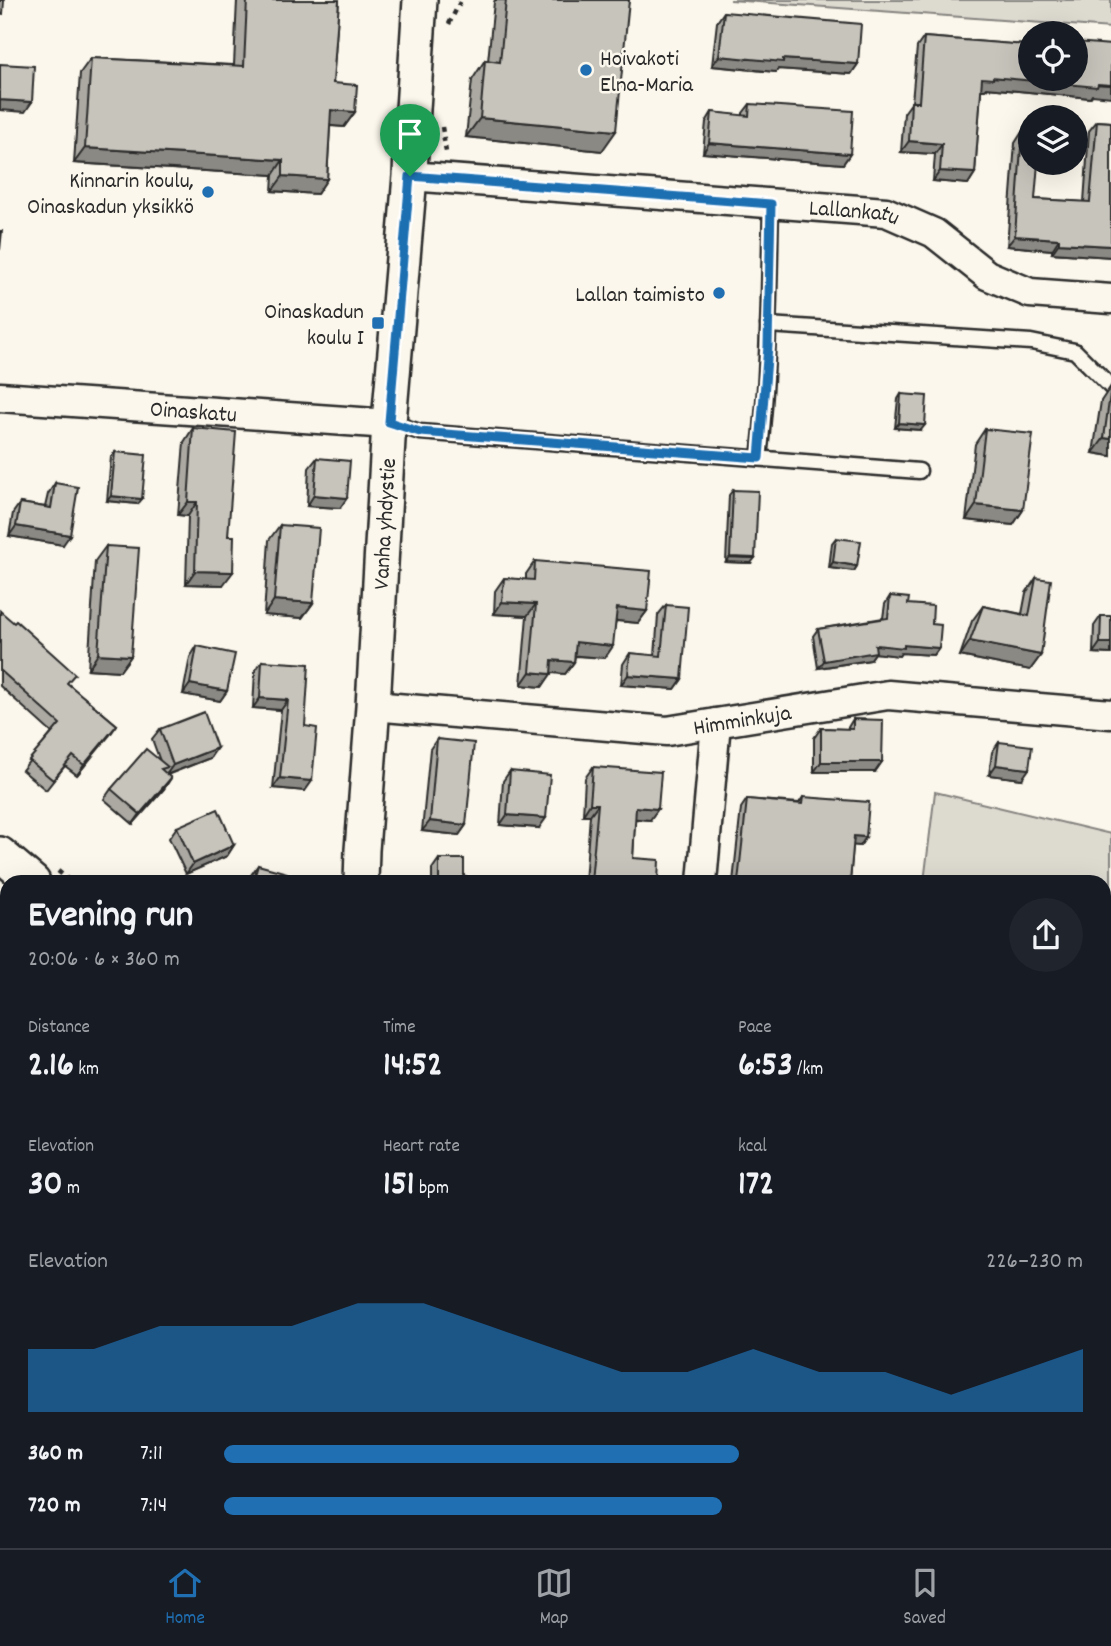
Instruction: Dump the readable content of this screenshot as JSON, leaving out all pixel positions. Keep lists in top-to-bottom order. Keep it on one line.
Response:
{"streets":{"street":["Lallankatu","Oinaskatu","Vanha yhdystie","Himminkuja"]},"crossings":[["Lallankatu","Vanha yhdystie"],["Oinaskatu","Vanha yhdystie"],["Vanha yhdystie","Himminkuja"]],"places":{"other":["Hoivakoti Elna-Maria","Kinnarin koulu, Oinaskadun yksikkö","Lallan taimisto"],"transit":["Oinaskadun koulu I"]},"page":{"heading":["Evening run","20:06 · 6 × 360 m"],"stats":[["Distance","2.16 km"],["Time","14:52"],["Pace","6:53 /km"],["Elevation","30 m"],["Heart rate","151 bpm"],["kcal","172"]],"chart":["Elevation","226–230 m"],"list":[{"name":"360 m","note":"7:11"},{"name":"720 m","note":"7:14"}],"tabs":["Home","Map","Saved"]}}
